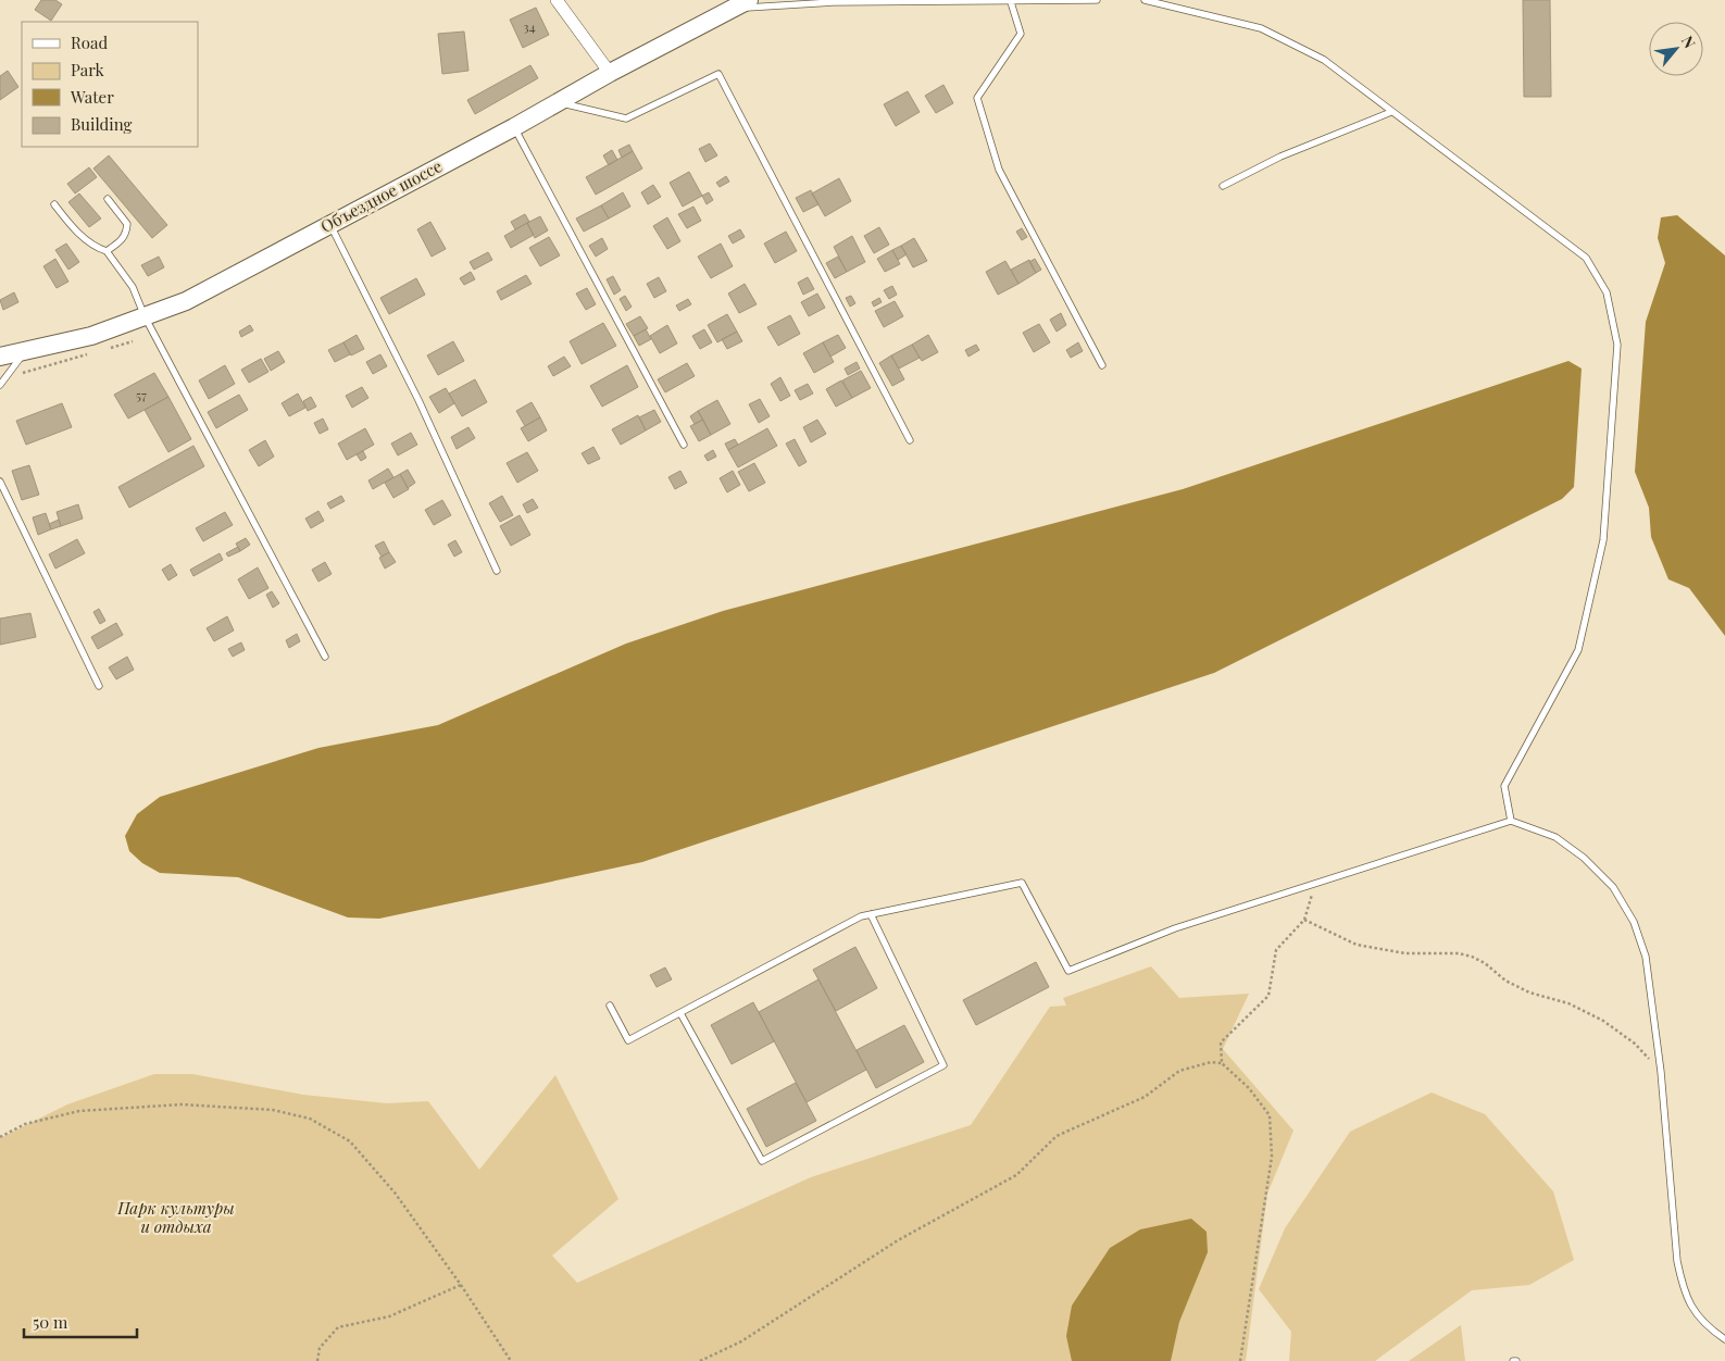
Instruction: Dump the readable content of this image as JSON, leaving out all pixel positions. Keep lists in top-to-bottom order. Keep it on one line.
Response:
{"streets":{"main road":["Объездное шоссе"]},"parks":["Парк культуры и отдыха"],"house_numbers":["34","57"],"legend":["Road","Park","Water","Building"],"scale_bar":"50 m","north":"top right"}
